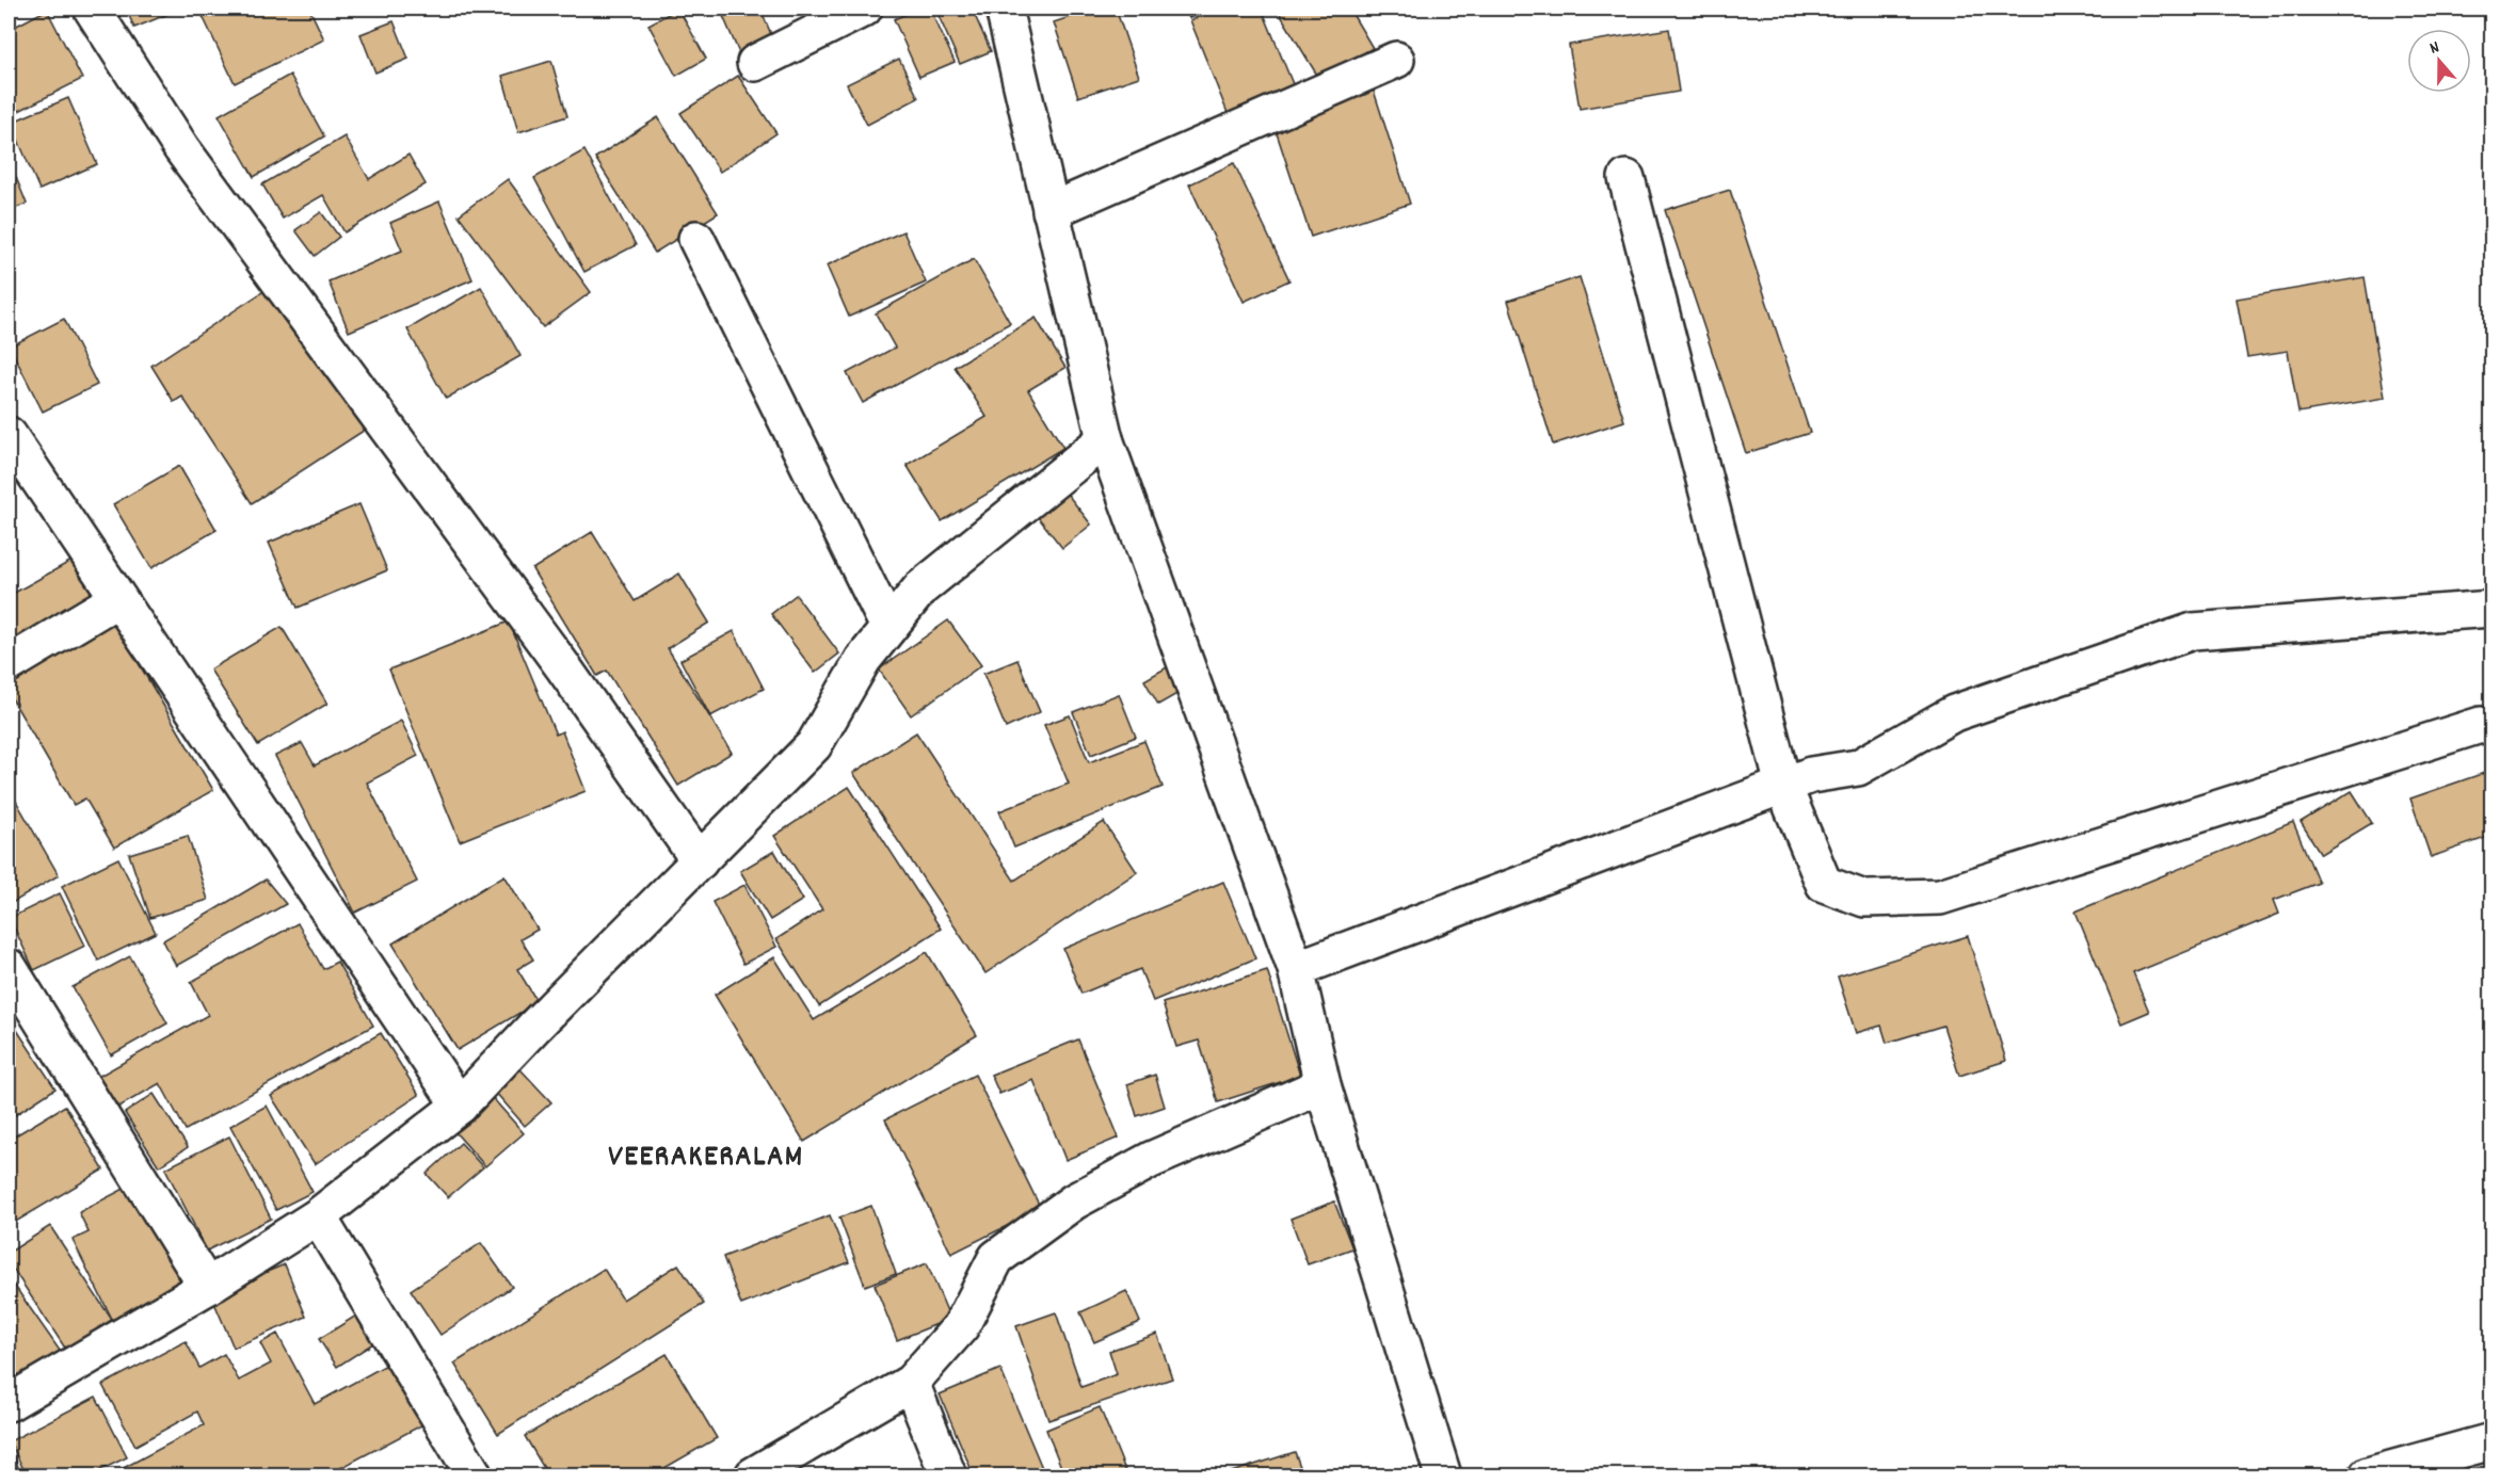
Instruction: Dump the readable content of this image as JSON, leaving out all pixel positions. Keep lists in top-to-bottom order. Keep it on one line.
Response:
{"districts":["VEERAKERALAM"],"north":"top"}
